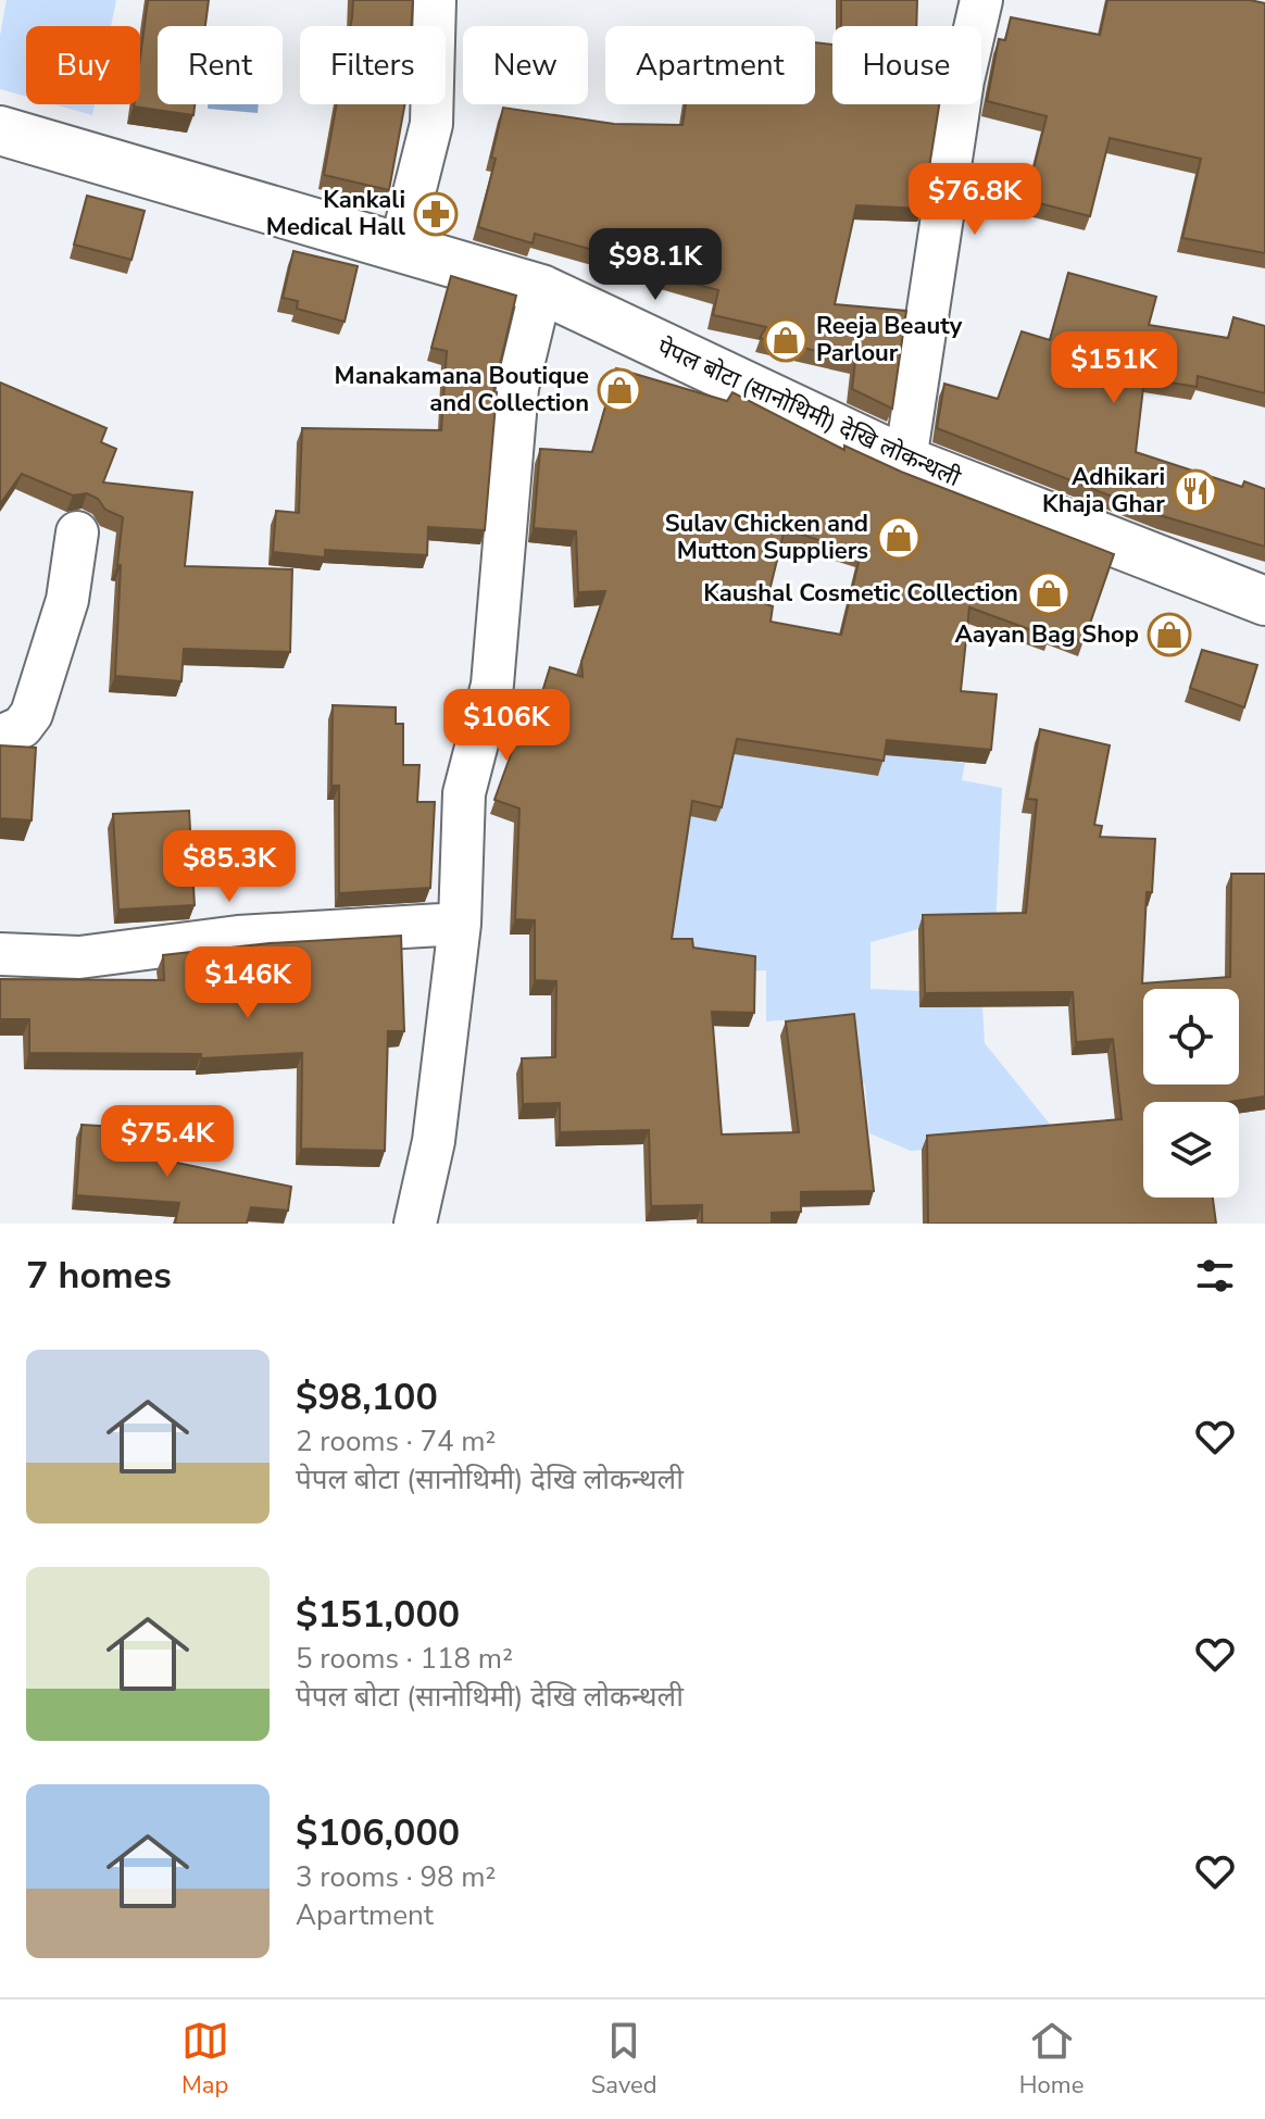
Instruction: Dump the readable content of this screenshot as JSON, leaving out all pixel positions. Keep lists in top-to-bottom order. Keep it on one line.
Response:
{"streets":{"main road":["पेपल बोटा (सानोथिमी) देखि लोकन्थली"]},"places":{"pharmacy":["Kankali Medical Hall"],"shop":["Reeja Beauty Parlour","Manakamana Boutique and Collection","Sulav Chicken and Mutton Suppliers","Kaushal Cosmetic Collection","Aayan Bag Shop"],"restaurant":["Adhikari Khaja Ghar"]},"page":{"chip":["Buy","Rent","Filters","New","Apartment","House"],"price":["$76.8K","$98.1K","$151K","$106K","$85.3K","$146K","$75.4K"],"heading":"7 homes","list":[{"name":"$98,100","note":"2 rooms · 74 m² · पेपल बोटा (सानोथिमी) देखि लोकन्थली"},{"name":"$151,000","note":"5 rooms · 118 m² · पेपल बोटा (सानोथिमी) देखि लोकन्थली"},{"name":"$106,000","note":"3 rooms · 98 m² · Apartment"}],"tabs":["Map","Saved","Home"]}}
